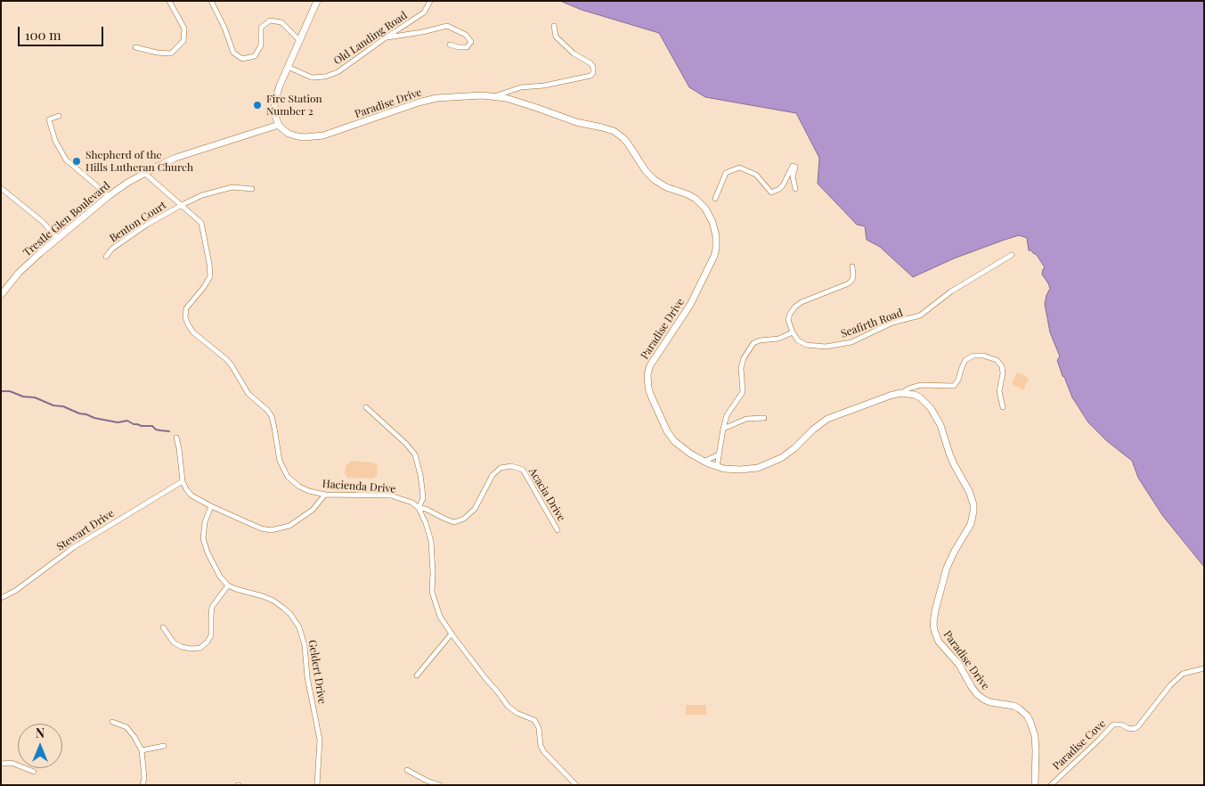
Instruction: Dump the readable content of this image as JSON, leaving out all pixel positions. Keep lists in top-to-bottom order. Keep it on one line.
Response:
{"streets":{"street":["Old Landing Road","Paradise Drive","Trestle Glen Boulevard","Benton Court","Seafirth Road","Hacienda Drive","Acacia Drive","Stewart Drive","Geldert Drive","Paradise Cove"]},"crossings":[["Paradise Drive","Trestle Glen Boulevard"],["Trestle Glen Boulevard","Hacienda Drive"],["Benton Court","Hacienda Drive"],["Hacienda Drive","Acacia Drive"]],"places":["Fire Station Number 2","Shepherd of the Hills Lutheran Church"],"scale_bar":"100 m","north":"top"}
